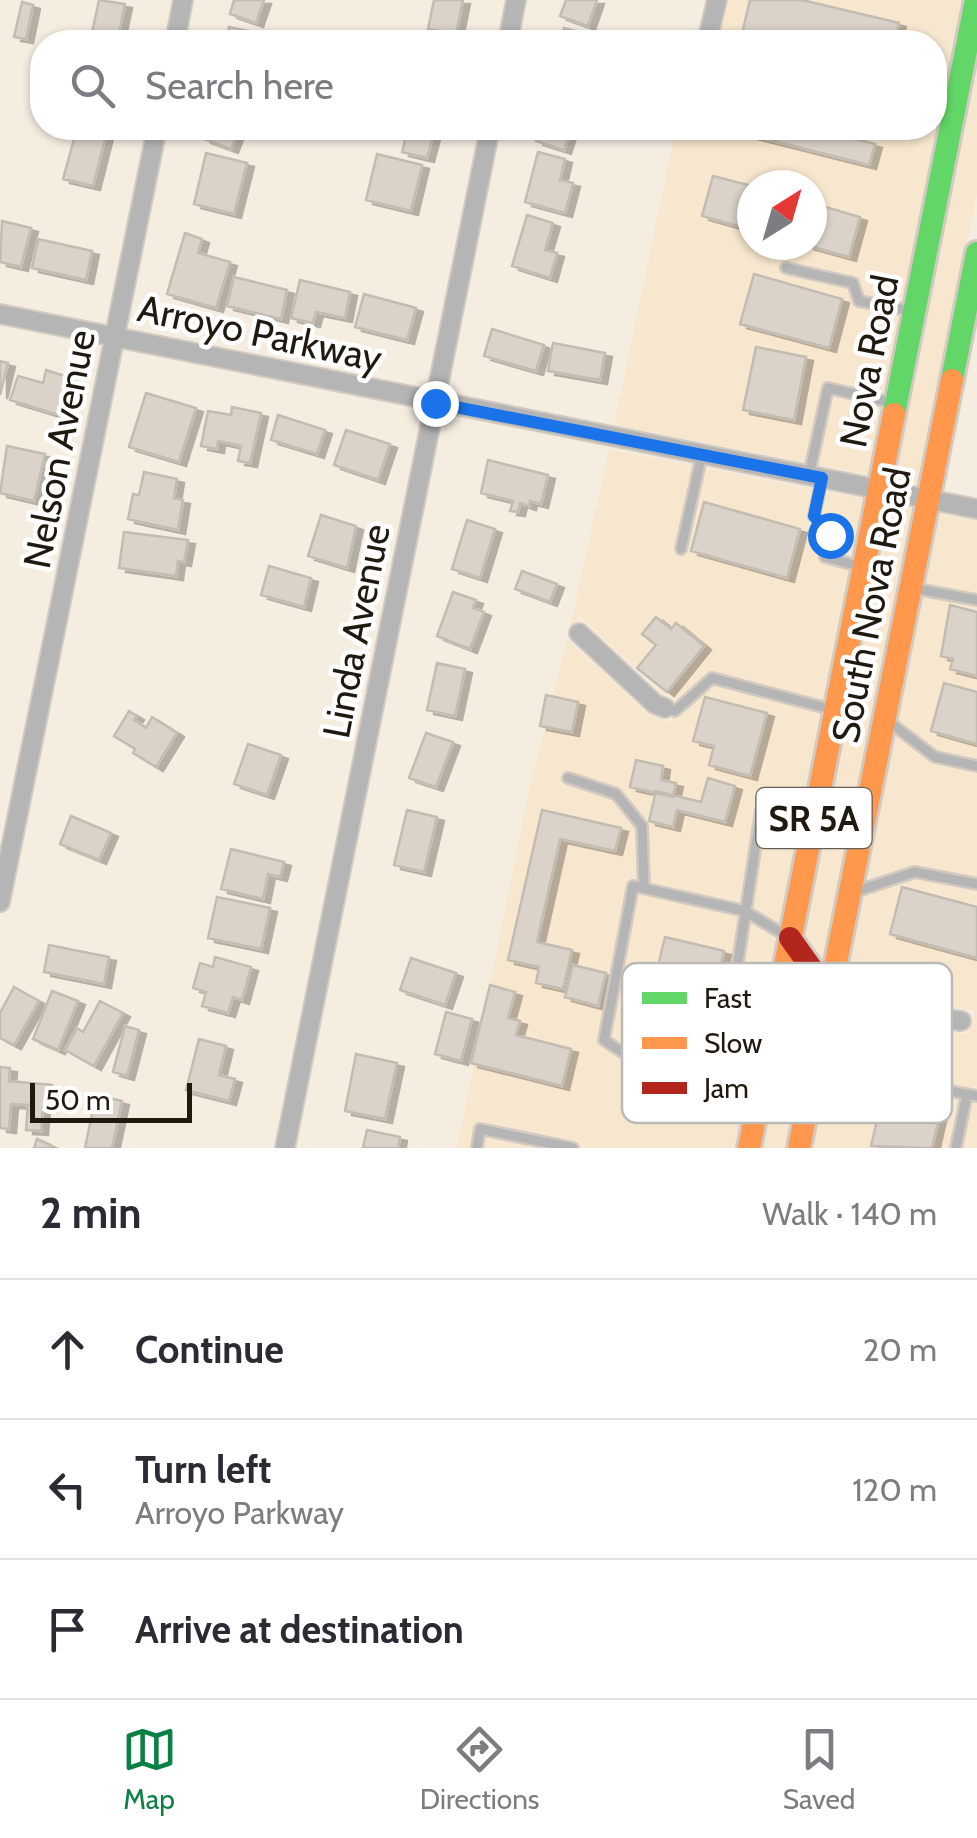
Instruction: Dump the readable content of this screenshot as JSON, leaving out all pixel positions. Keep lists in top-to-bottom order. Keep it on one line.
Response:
{"streets":{"main road":["Nova Road","South Nova Road","SR 5A"],"street":["Arroyo Parkway","Nelson Avenue","Linda Avenue"]},"crossings":[["Arroyo Parkway","Nova Road"],["Arroyo Parkway","Nelson Avenue"],["Arroyo Parkway","South Nova Road"],["Arroyo Parkway","Linda Avenue"]],"legend":["Fast","Slow","Jam"],"scale_bar":"50 m","north":"top right","page":{"search":"Search here","scale":"50 m","heading":["2 min","Walk · 140 m"],"list":[["Continue","20 m"],["Turn left","Arroyo Parkway","120 m"],"Arrive at destination"],"nav":["Map","Directions","Saved"]}}
